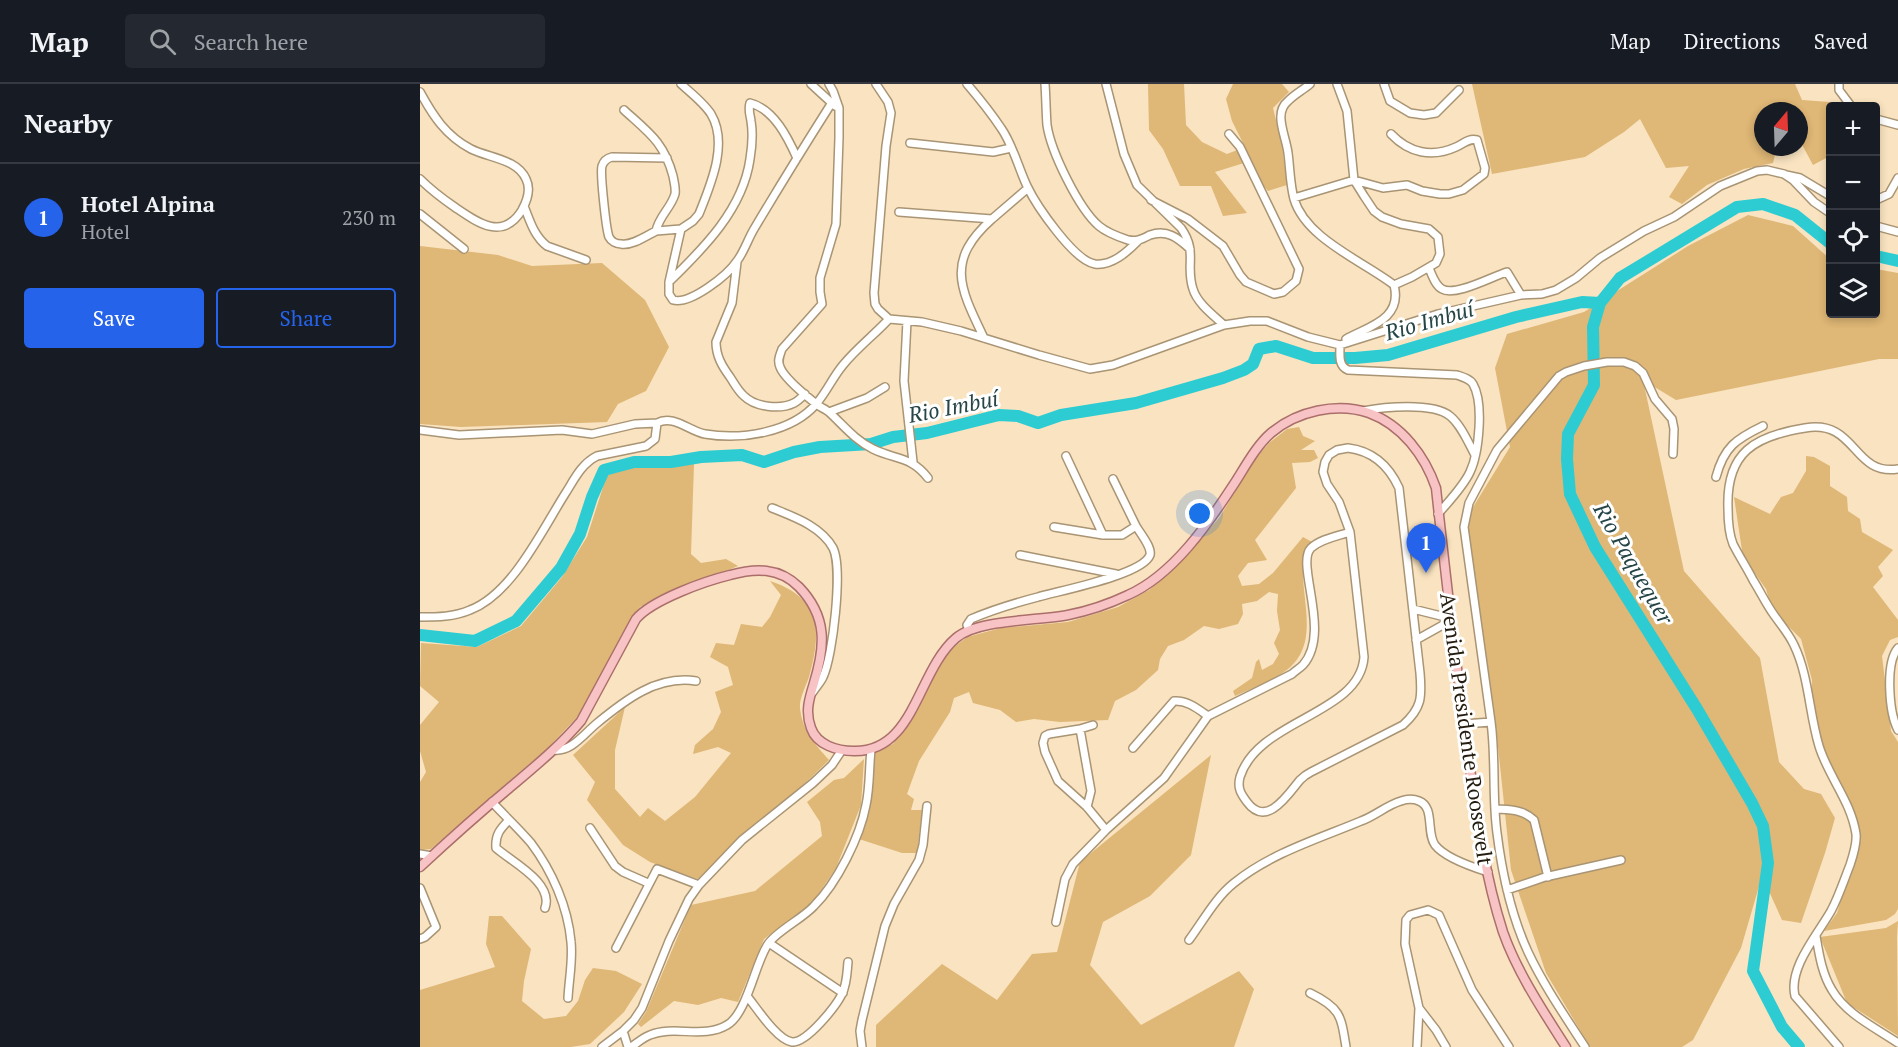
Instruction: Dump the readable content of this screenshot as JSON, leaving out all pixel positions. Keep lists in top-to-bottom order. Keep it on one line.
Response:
{"streets":{"main road":["Avenida Presidente Roosevelt"]},"water":["Rio Imbuí","Rio Paquequer"],"north":"top","page":{"header":"Map","search":"Search here","nav":["Map","Directions","Saved"],"heading":"Nearby","map_buttons":["+","−"],"list":[{"mark":"1","name":"Hotel Alpina","note":"Hotel","value":"230 m"}],"buttons":["Save","Share"],"pins":"1"}}
